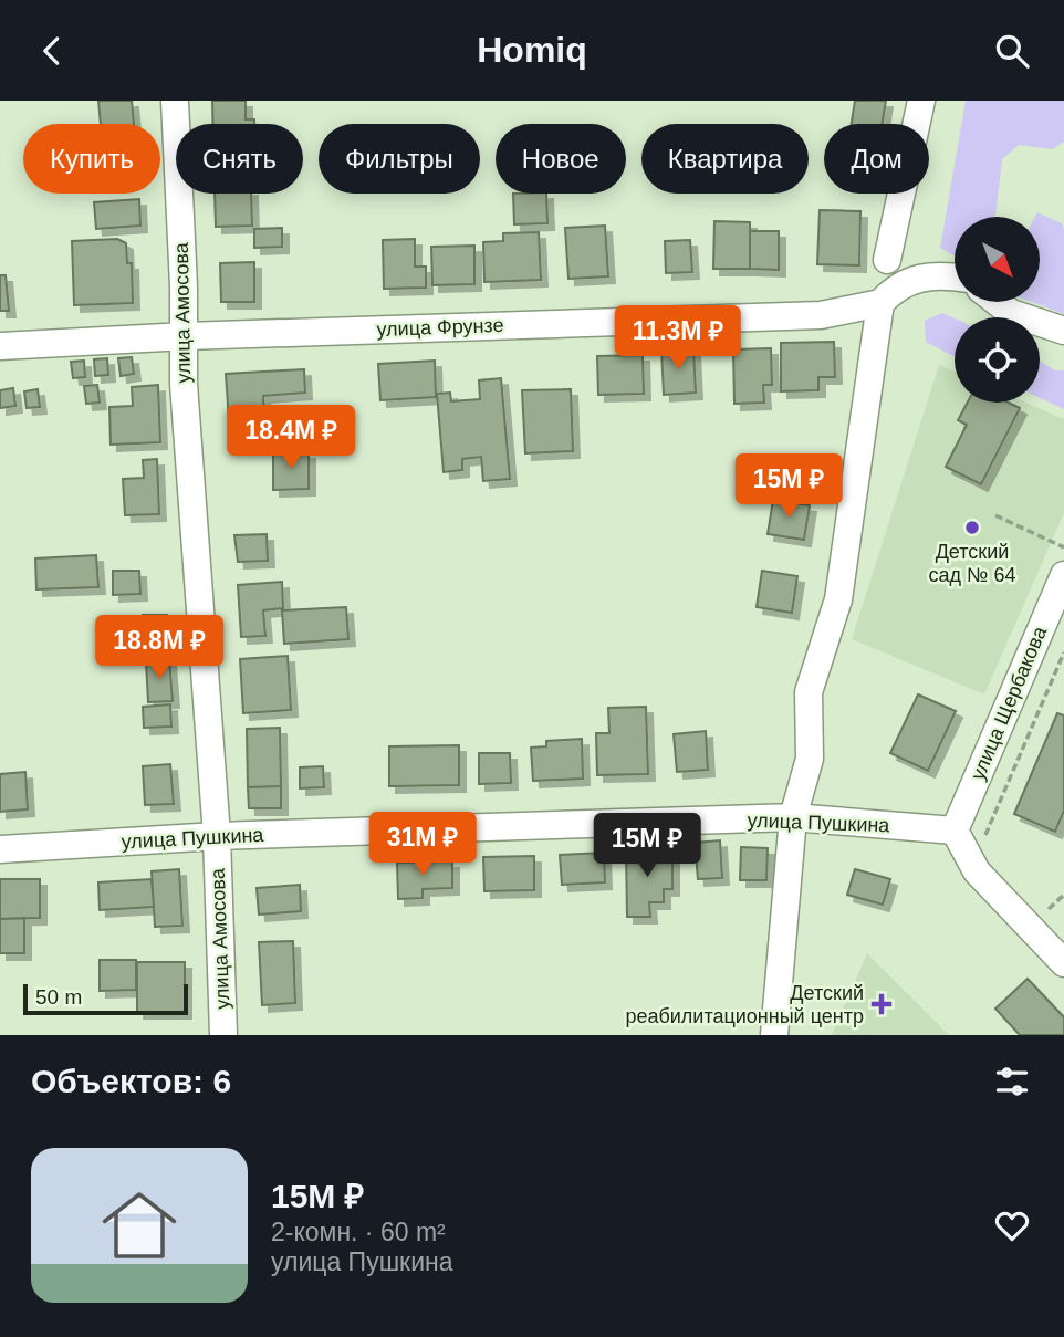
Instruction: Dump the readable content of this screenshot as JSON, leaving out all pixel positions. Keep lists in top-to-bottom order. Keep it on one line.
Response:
{"streets":{"street":["улица Амосова","улица Фрунзе","улица Щербакова","улица Пушкина"]},"crossings":[["улица Амосова","улица Фрунзе"],["улица Амосова","улица Пушкина"],["улица Щербакова","улица Пушкина"]],"places":{"other":["Детский сад № 64"],"health":["Детский реабилитационный центр"]},"scale_bar":"50 m","north":"bottom right","page":{"header":"Homiq","chip":["Купить","Снять","Фильтры","Новое","Квартира","Дом"],"price":["11.3M ₽","18.4M ₽","15M ₽","18.8M ₽","31M ₽","15M ₽"],"scale":"50 m","heading":"Объектов: 6","list":[{"name":"15M ₽","note":"2-комн. · 60 m² · улица Пушкина"}]}}
